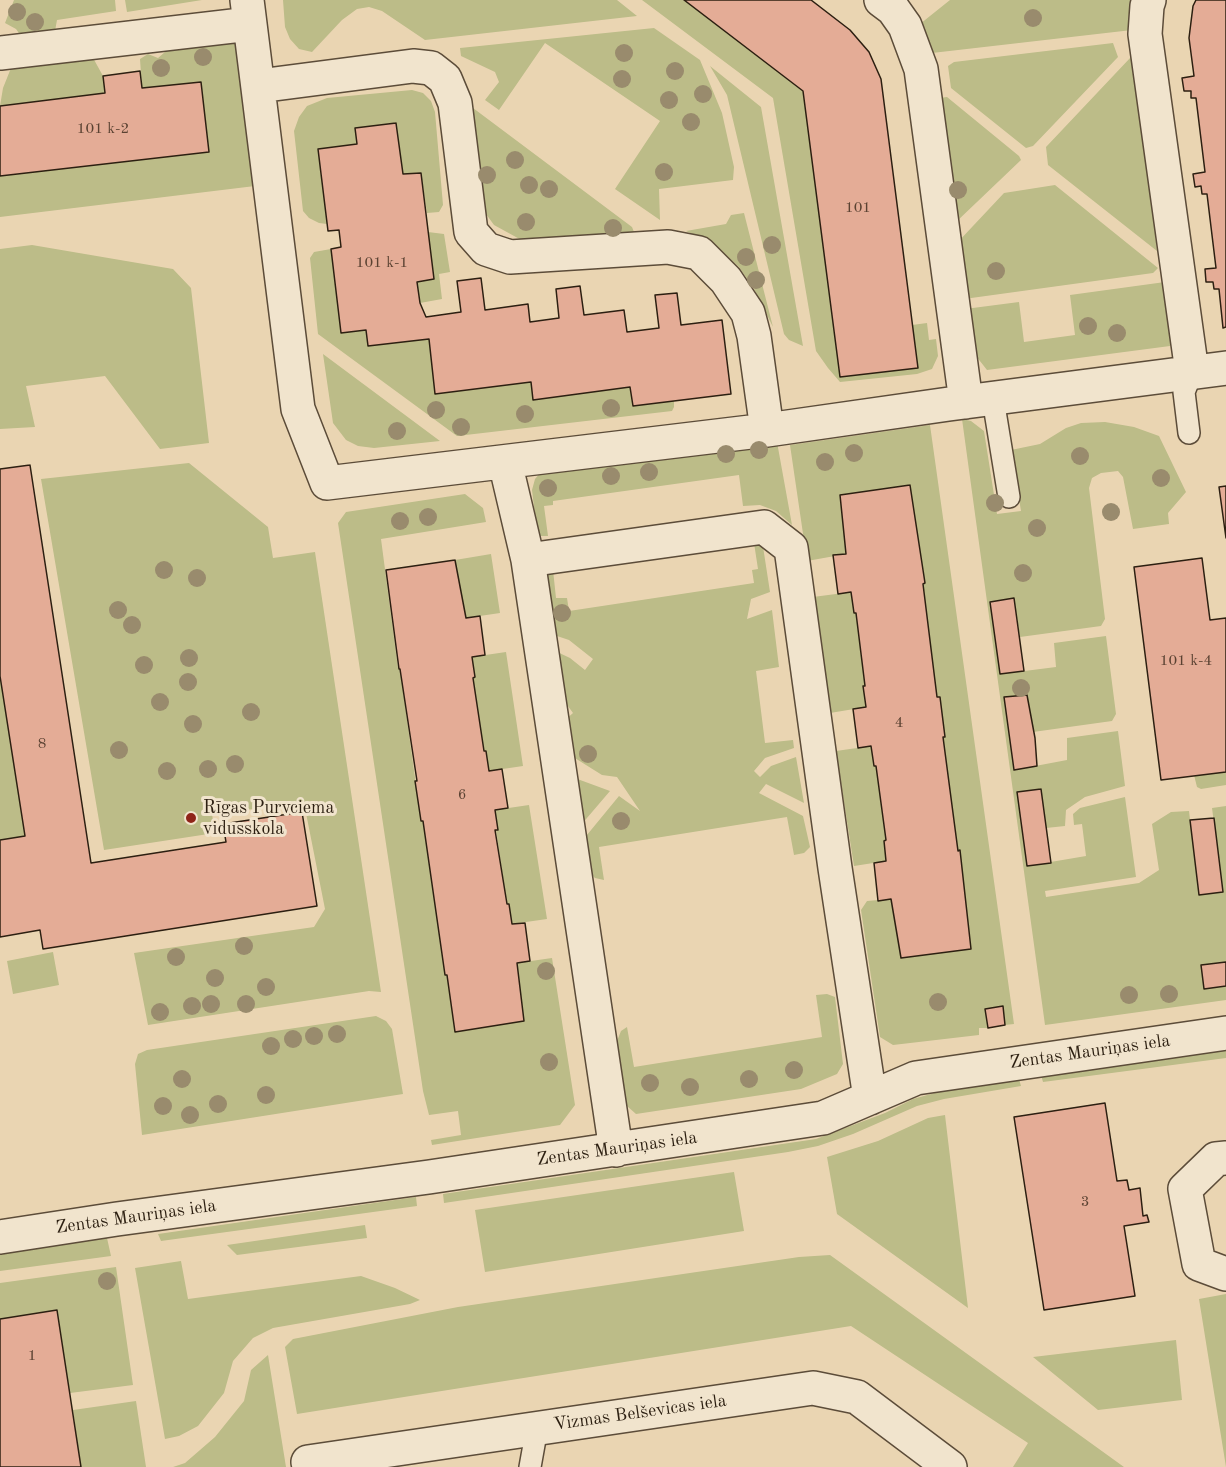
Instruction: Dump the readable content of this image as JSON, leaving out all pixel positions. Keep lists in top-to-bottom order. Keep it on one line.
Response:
{"streets":{"street":["Zentas Mauriņas iela","Vizmas Belševicas iela"]},"places":["Rīgas Purvciema vidusskola"],"house_numbers":["101 k-2","101","101 k-1","101 k-4","4","8","6","3","1"]}
